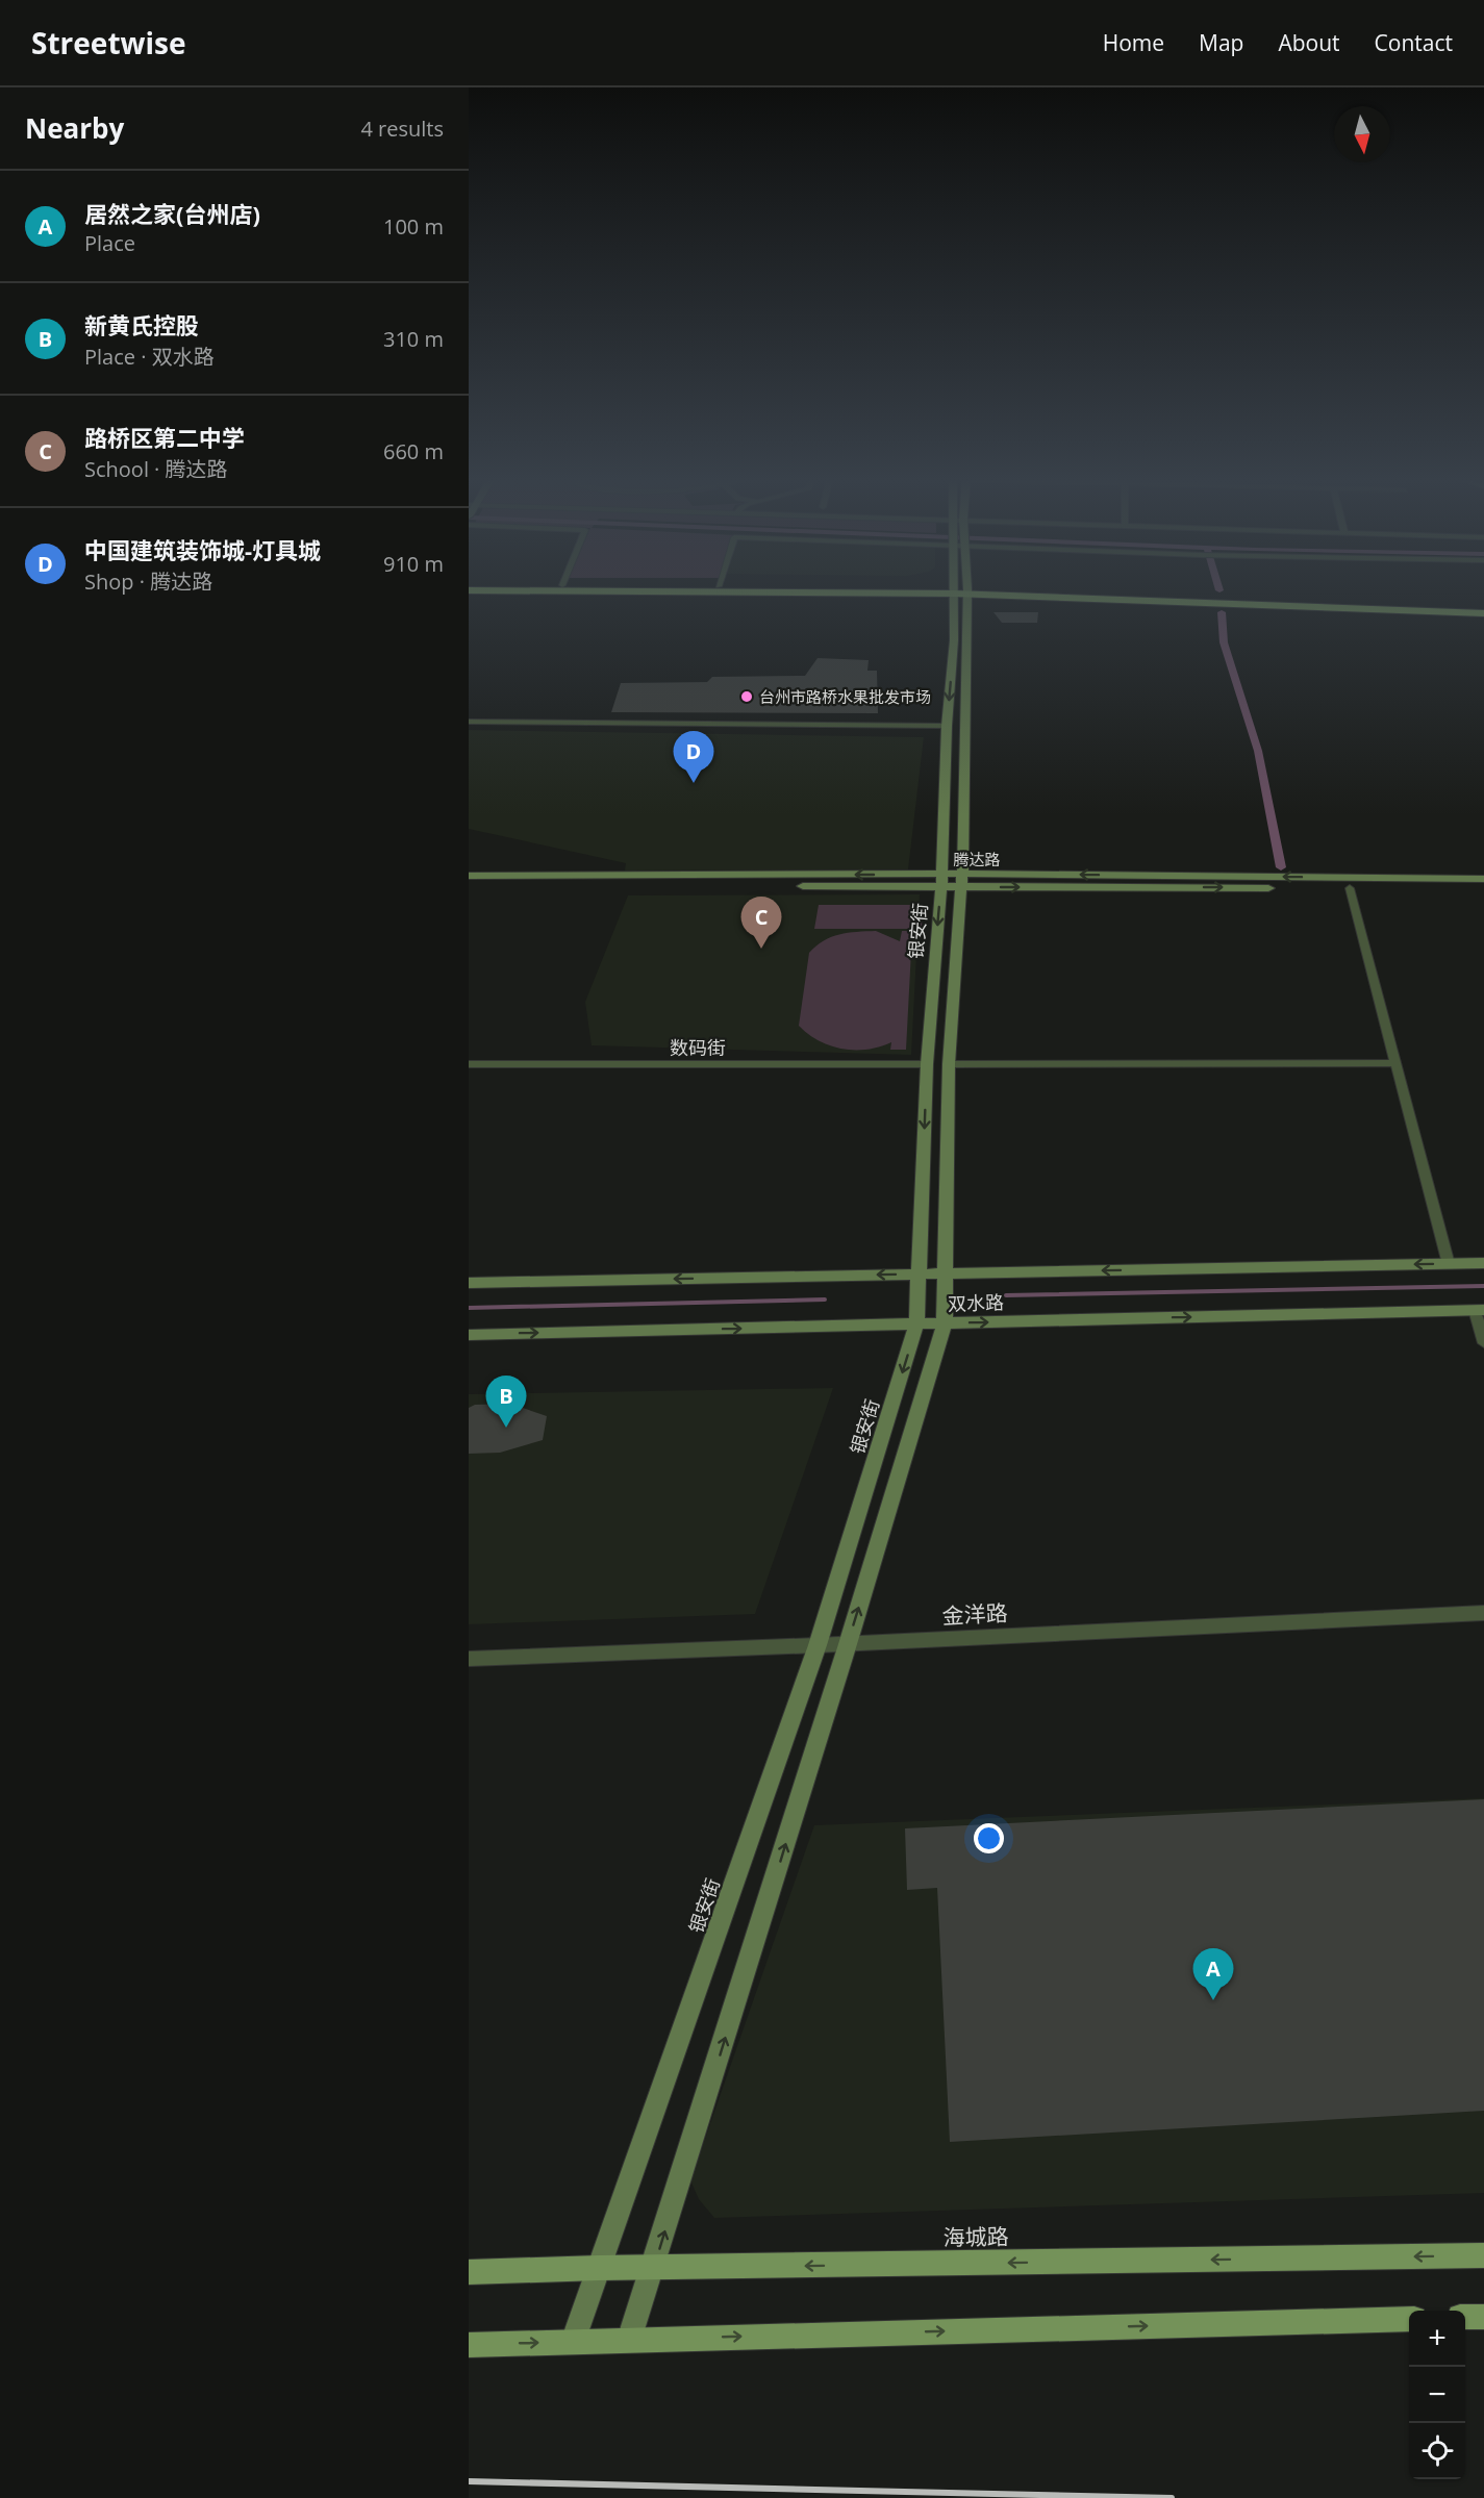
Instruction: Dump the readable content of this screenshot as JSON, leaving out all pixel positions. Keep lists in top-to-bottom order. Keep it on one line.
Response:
{"streets":{"main road":["腾达路","银安街","双水路","海城路"],"street":["数码街","金洋路"]},"crossings":[["腾达路","银安街"],["银安街","数码街"],["银安街","双水路"],["银安街","金洋路"],["银安街","海城路"]],"places":["台州市路桥水果批发市场"],"north":"bottom","page":{"header":"Streetwise","nav":["Home","Map","About","Contact"],"heading":["Nearby","4 results"],"list":[{"mark":"A","name":"居然之家(台州店)","note":"Place","value":"100 m"},{"mark":"B","name":"新黄氏控股","note":"Place · 双水路","value":"310 m"},{"mark":"C","name":"路桥区第二中学","note":"School · 腾达路","value":"660 m"},{"mark":"D","name":"中国建筑装饰城-灯具城","note":"Shop · 腾达路","value":"910 m"}],"pins":["D","C","B","A"],"map_buttons":["+","−"]}}
